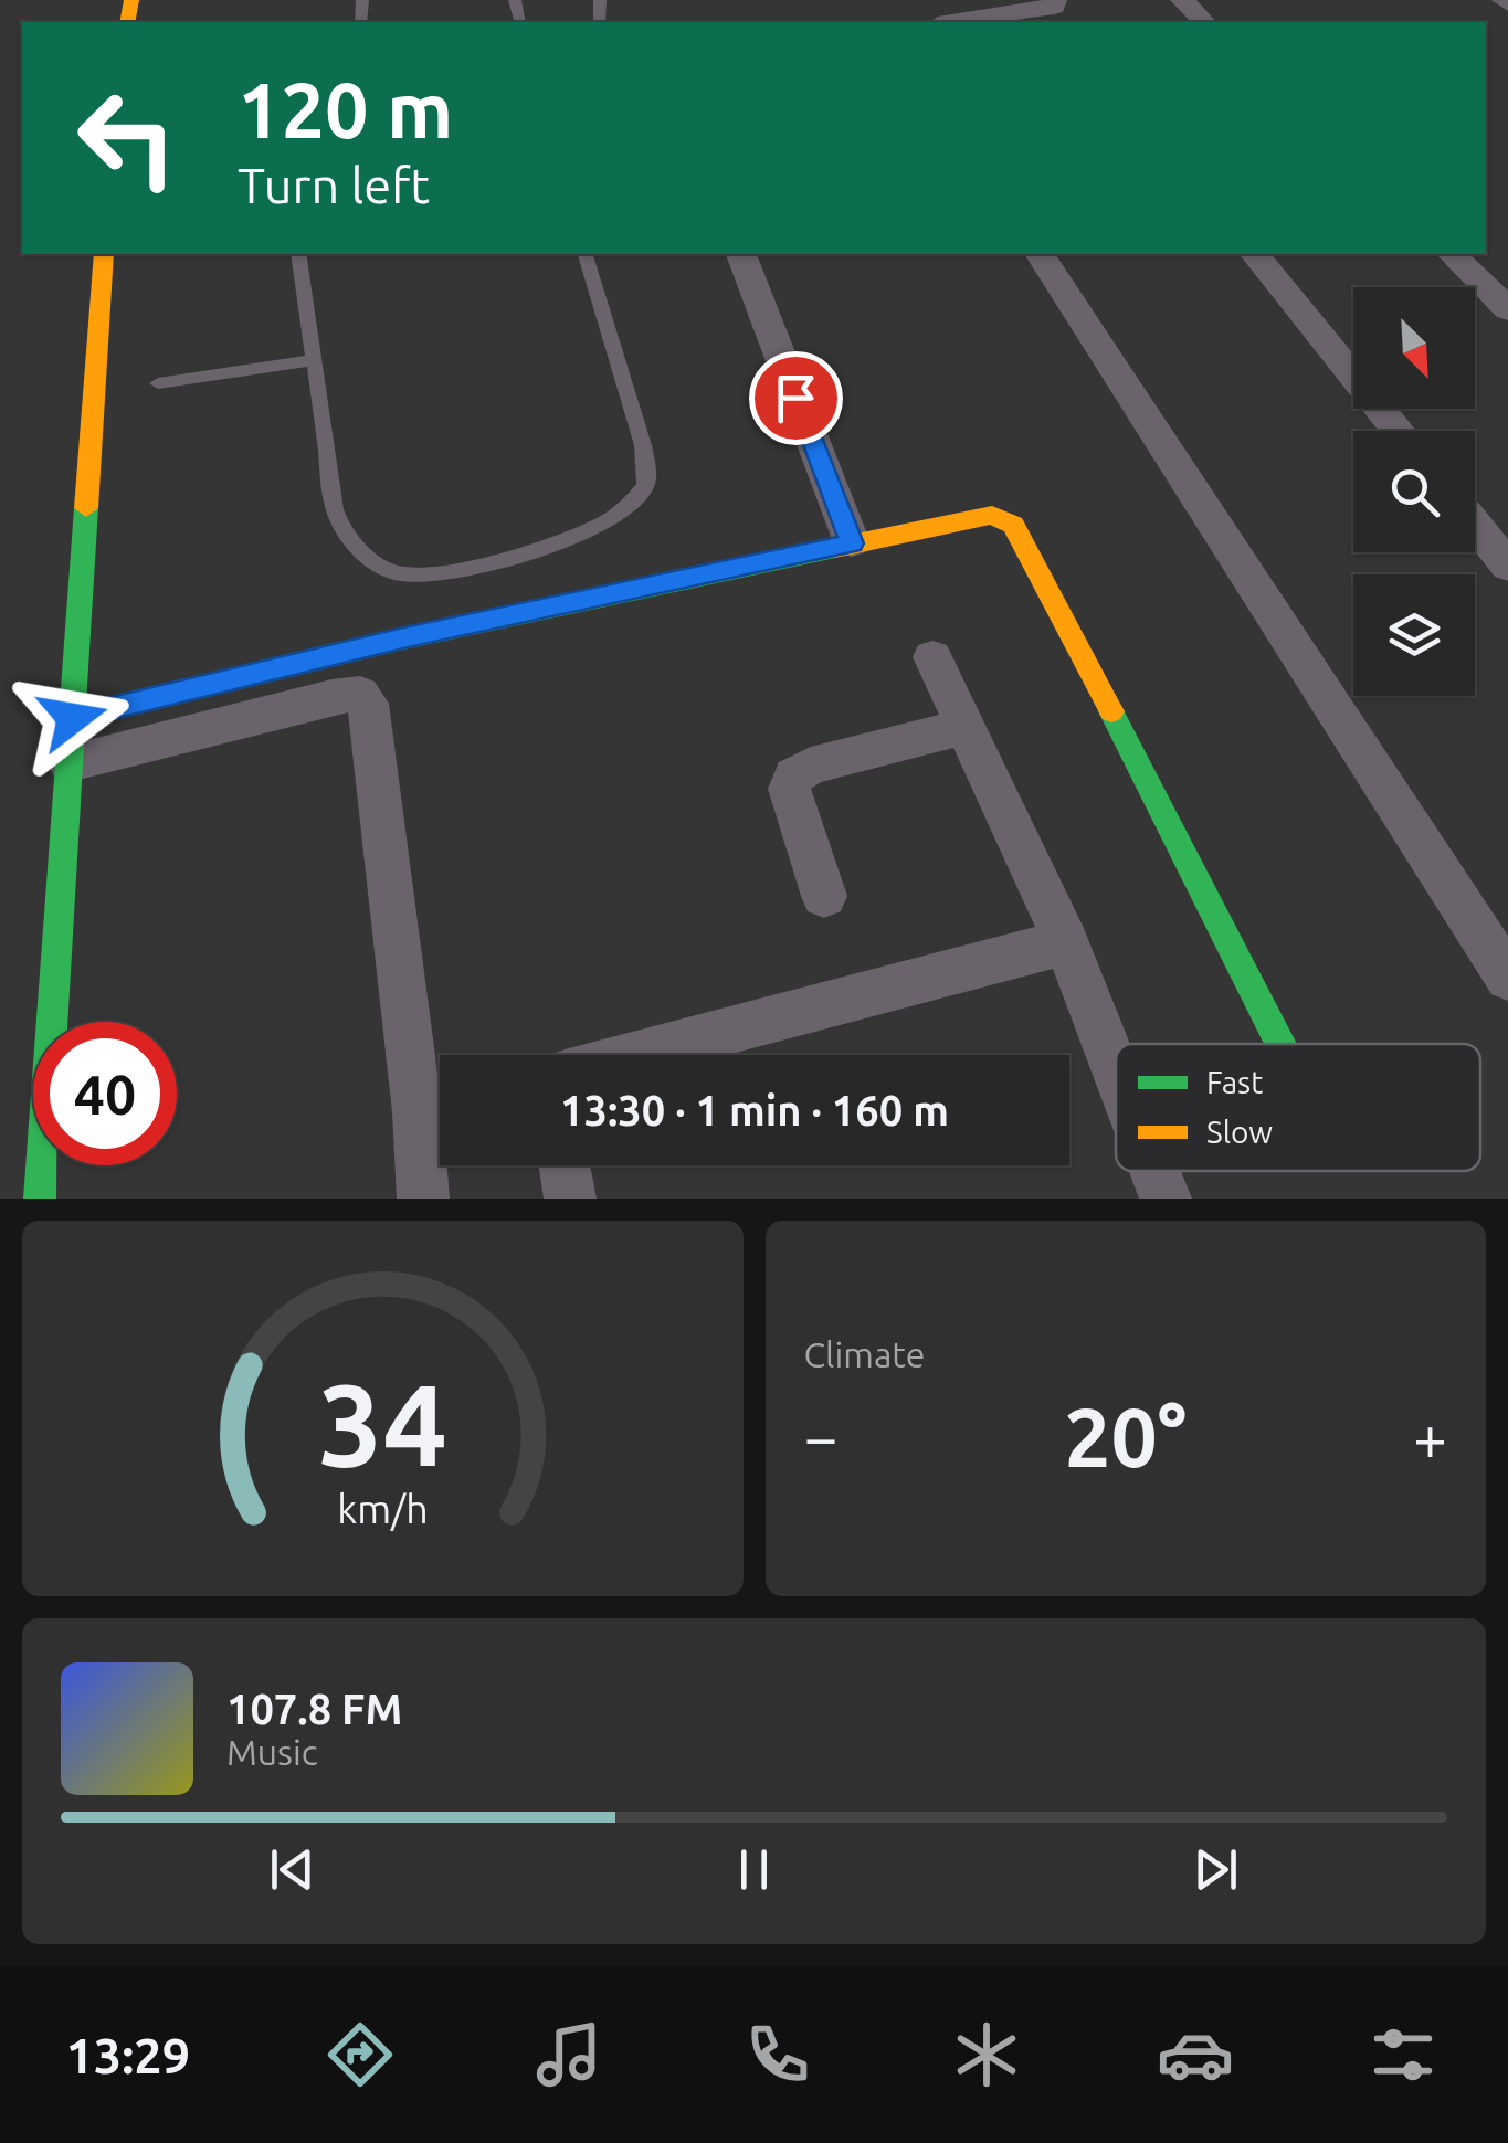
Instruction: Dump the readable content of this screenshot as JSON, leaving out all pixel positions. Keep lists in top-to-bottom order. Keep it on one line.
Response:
{"legend":["Fast","Slow"],"north":"bottom right","page":{"turn":["120 m","Turn left"],"limit":"40","trip":"13:30 · 1 min · 160 m","tile":"Climate","heat":["−","20°","+"],"song":["107.8 FM","Music"],"tabs":"13:29","gauge":["34","km/h"]}}
